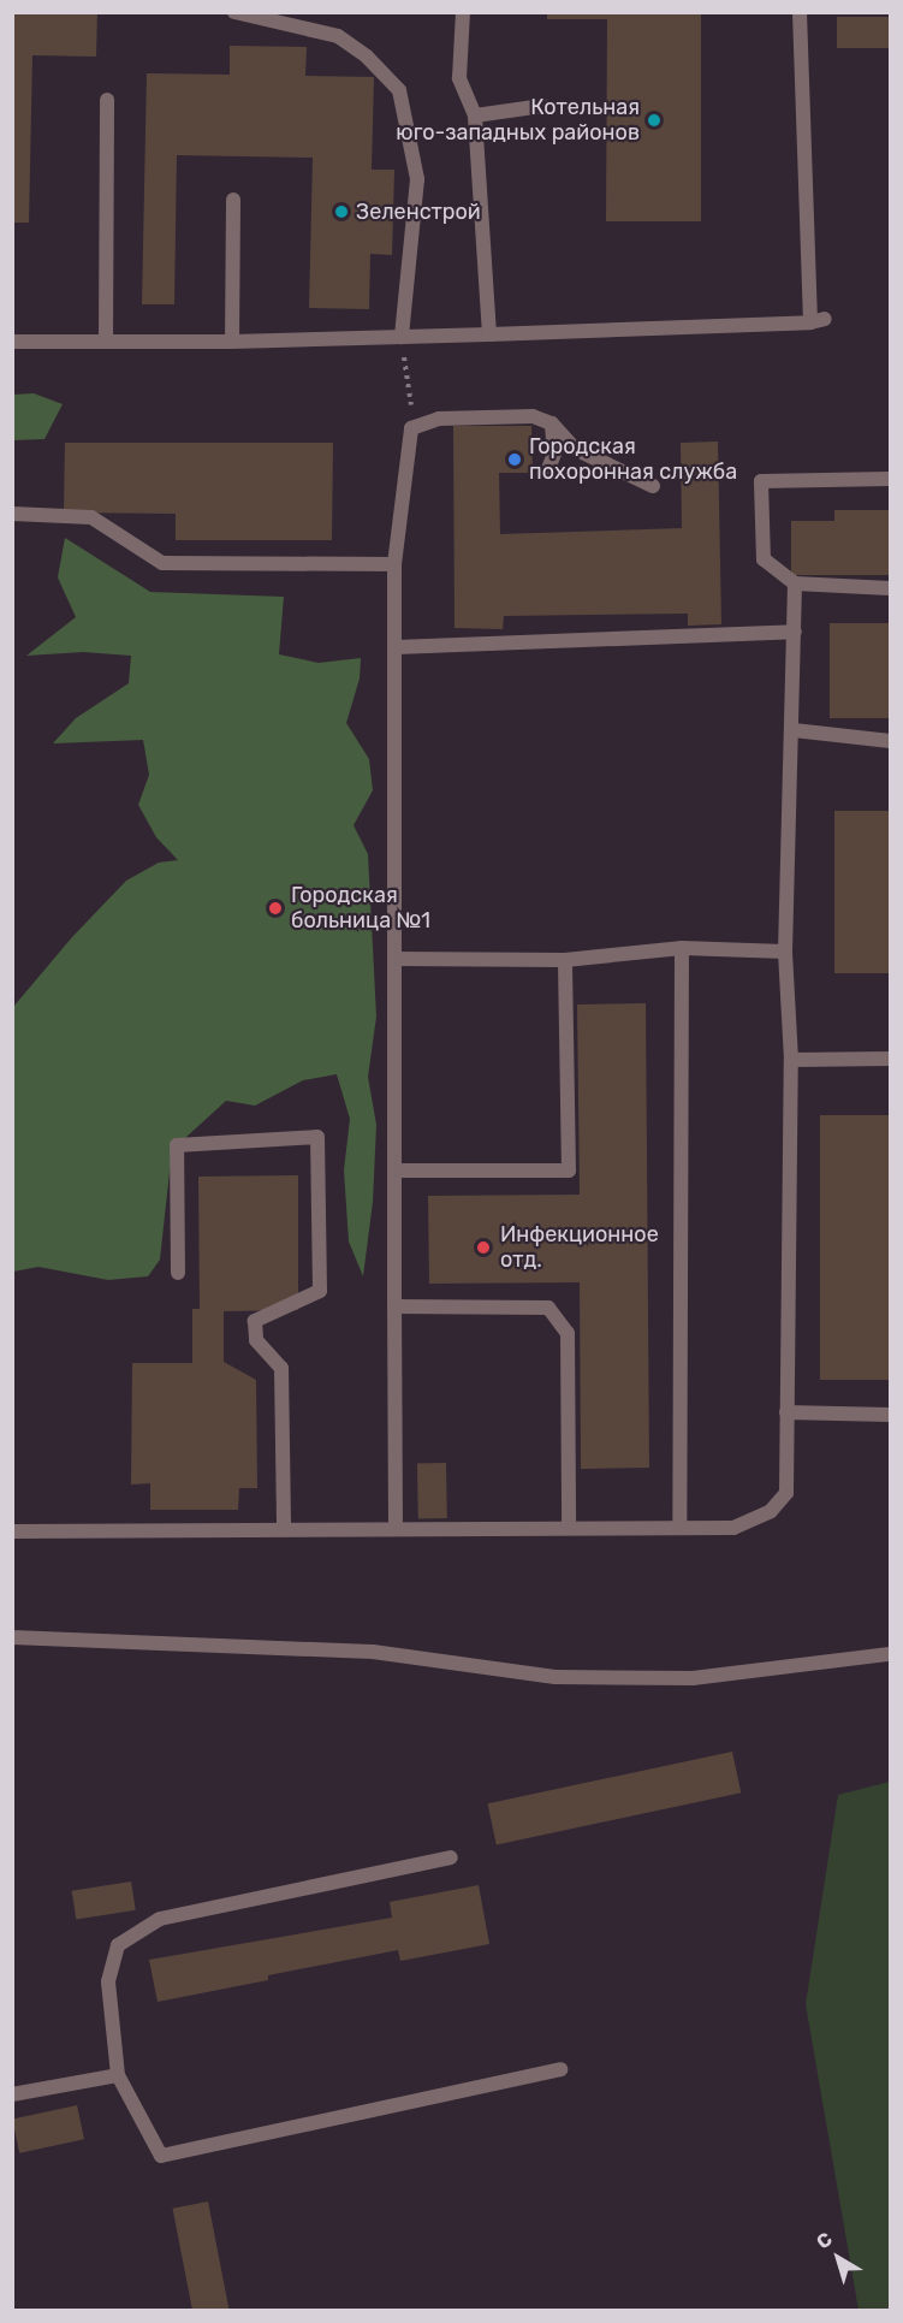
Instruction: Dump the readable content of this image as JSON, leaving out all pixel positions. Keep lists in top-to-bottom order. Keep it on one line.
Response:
{"places":["Котельная юго-западных районов","Зеленстрой","Городская похоронная служба","Городская больница №1","Инфекционное отд."],"north":"top left"}
